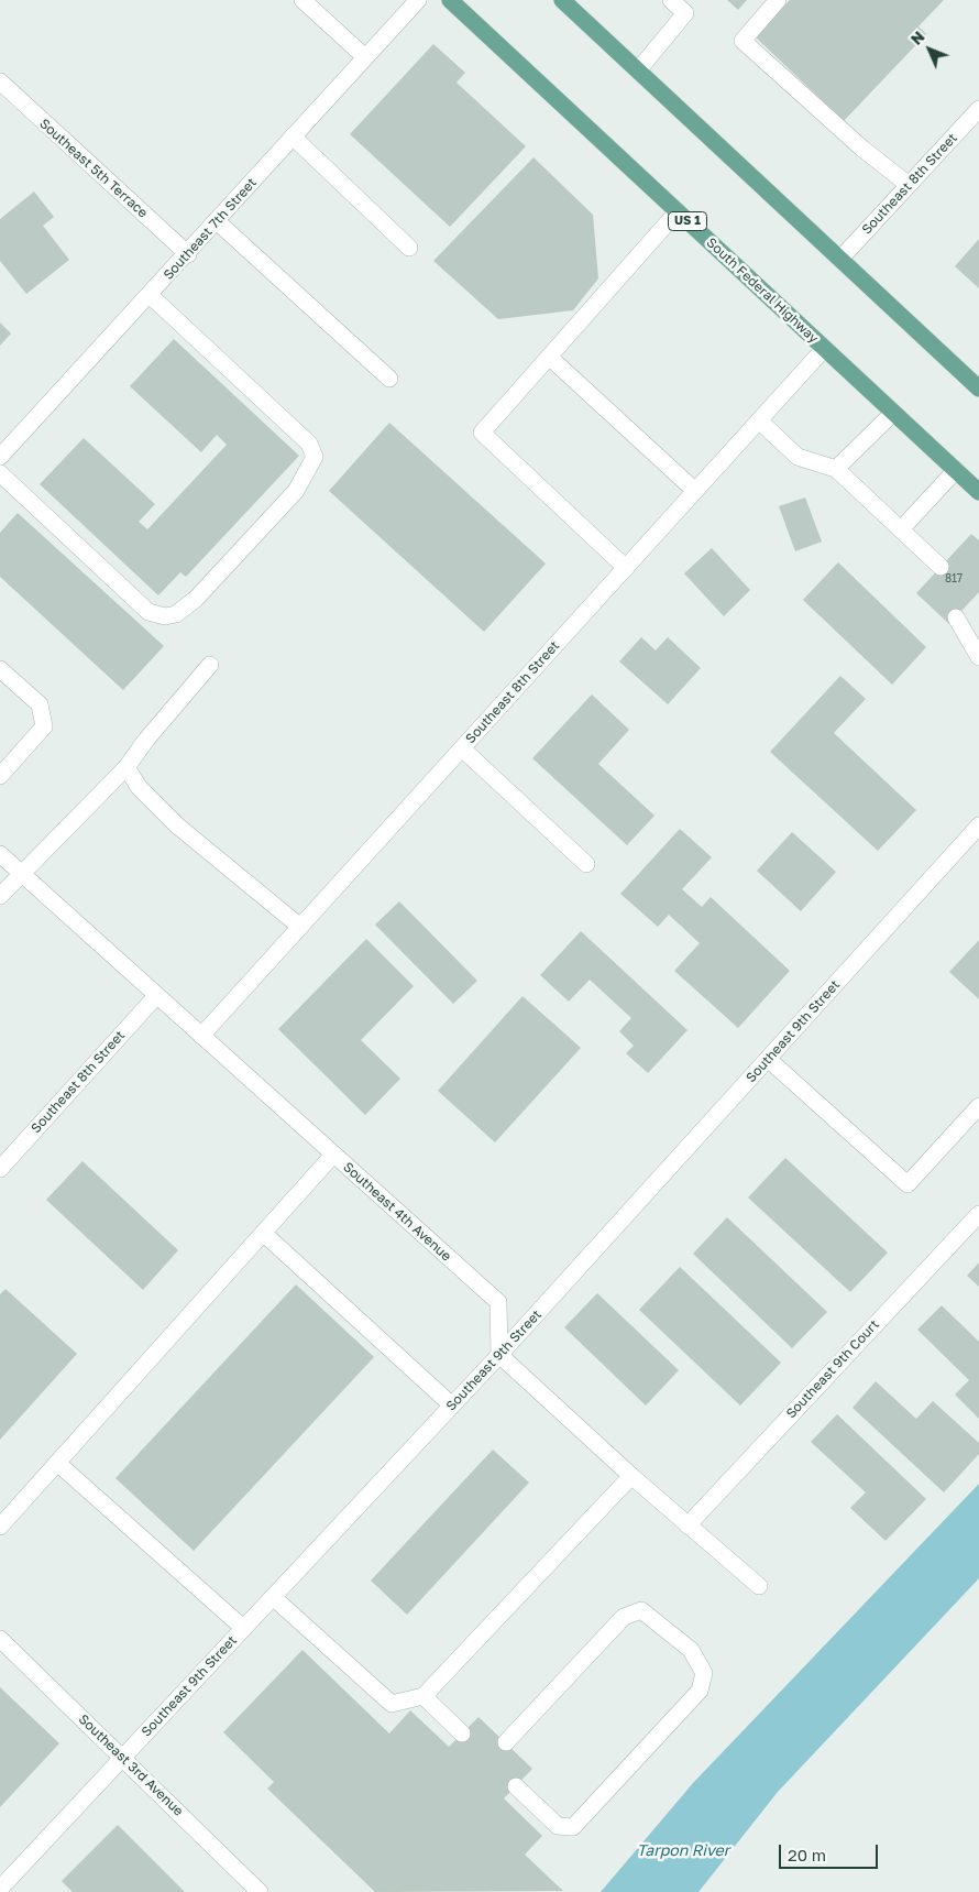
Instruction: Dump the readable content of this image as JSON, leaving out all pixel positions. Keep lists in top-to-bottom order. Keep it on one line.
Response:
{"streets":{"main road":["US 1","South Federal Highway"],"street":["Southeast 5th Terrace","Southeast 8th Street","Southeast 7th Street","Southeast 9th Street","Southeast 4th Avenue","Southeast 9th Court","Southeast 3rd Avenue"]},"crossings":[["Southeast 5th Terrace","Southeast 7th Street"],["Southeast 8th Street","South Federal Highway"],["Southeast 8th Street","Southeast 4th Avenue"],["Southeast 9th Street","Southeast 4th Avenue"],["Southeast 9th Street","Southeast 3rd Avenue"]],"water":["Tarpon River"],"house_numbers":["817"],"scale_bar":"20 m","north":"top left"}
